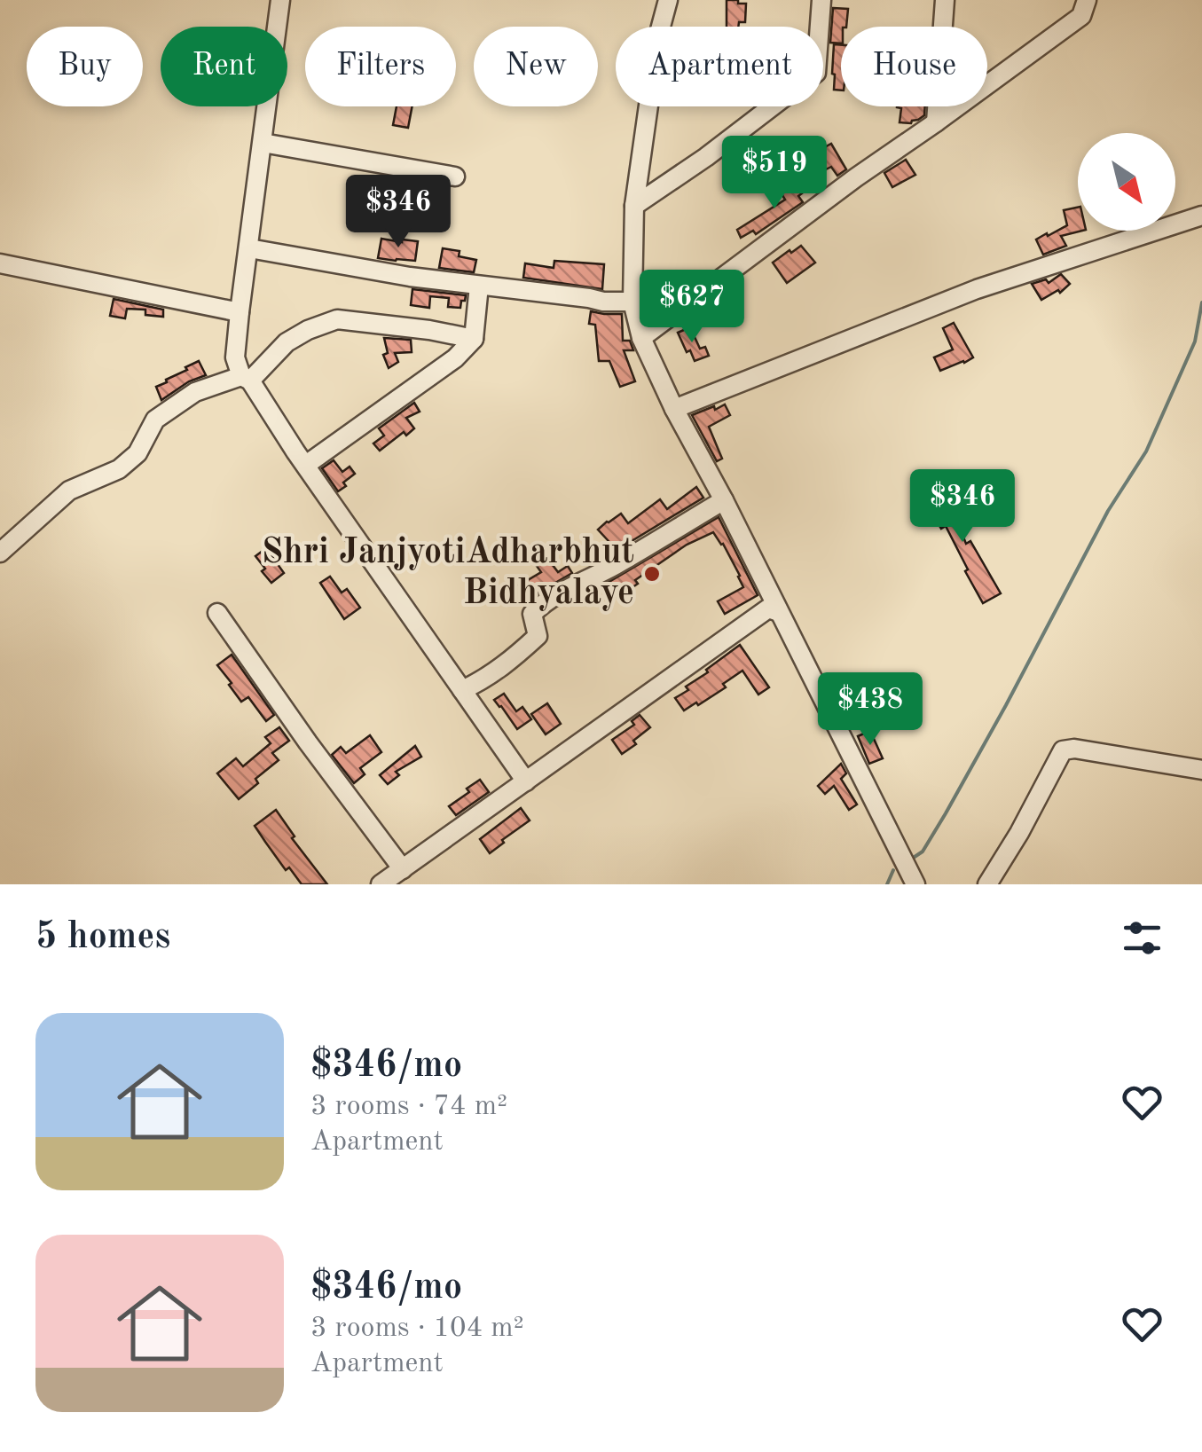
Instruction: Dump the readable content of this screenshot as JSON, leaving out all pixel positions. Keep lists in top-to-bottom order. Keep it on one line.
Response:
{"places":["Shri JanjyotiAdharbhut Bidhyalaye"],"north":"bottom right","page":{"chip":["Buy","Rent","Filters","New","Apartment","House"],"price":["$519","$346","$627","$346","$438"],"heading":"5 homes","list":[{"name":"$346/mo","note":"3 rooms · 74 m² · Apartment"},{"name":"$346/mo","note":"3 rooms · 104 m² · Apartment"}]}}
